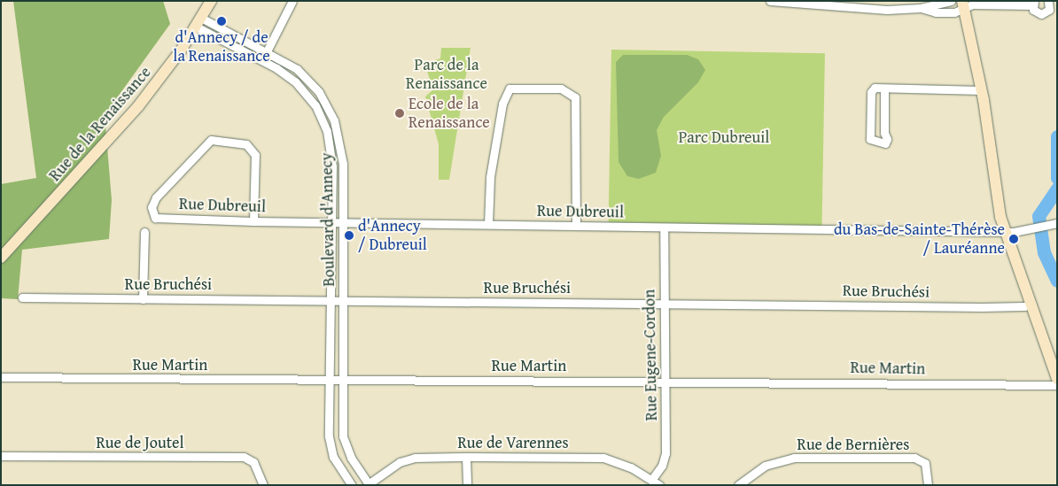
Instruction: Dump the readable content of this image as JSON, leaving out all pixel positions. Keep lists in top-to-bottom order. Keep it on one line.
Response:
{"streets":{"street":["Rue de la Renaissance","Rue Dubreuil","Boulevard d'Annecy","Rue Bruchési","Rue Eugene-Cordon","Rue Martin","Rue de Joutel","Rue de Varennes","Rue de Bernières"]},"crossings":[["Rue de la Renaissance","Boulevard d'Annecy"],["Rue Dubreuil","Boulevard d'Annecy"],["Rue Dubreuil","Rue Eugene-Cordon"],["Boulevard d'Annecy","Rue Bruchési"],["Boulevard d'Annecy","Rue Martin"],["Boulevard d'Annecy","Rue de Varennes"],["Rue Bruchési","Rue Eugene-Cordon"],["Rue Eugene-Cordon","Rue Martin"],["Rue Eugene-Cordon","Rue de Varennes"]],"parks":["Parc de la Renaissance","Parc Dubreuil"],"places":["d'Annecy / de la Renaissance","Ecole de la Renaissance","d'Annecy / Dubreuil","du Bas-de-Sainte-Thérèse / Lauréanne"]}
